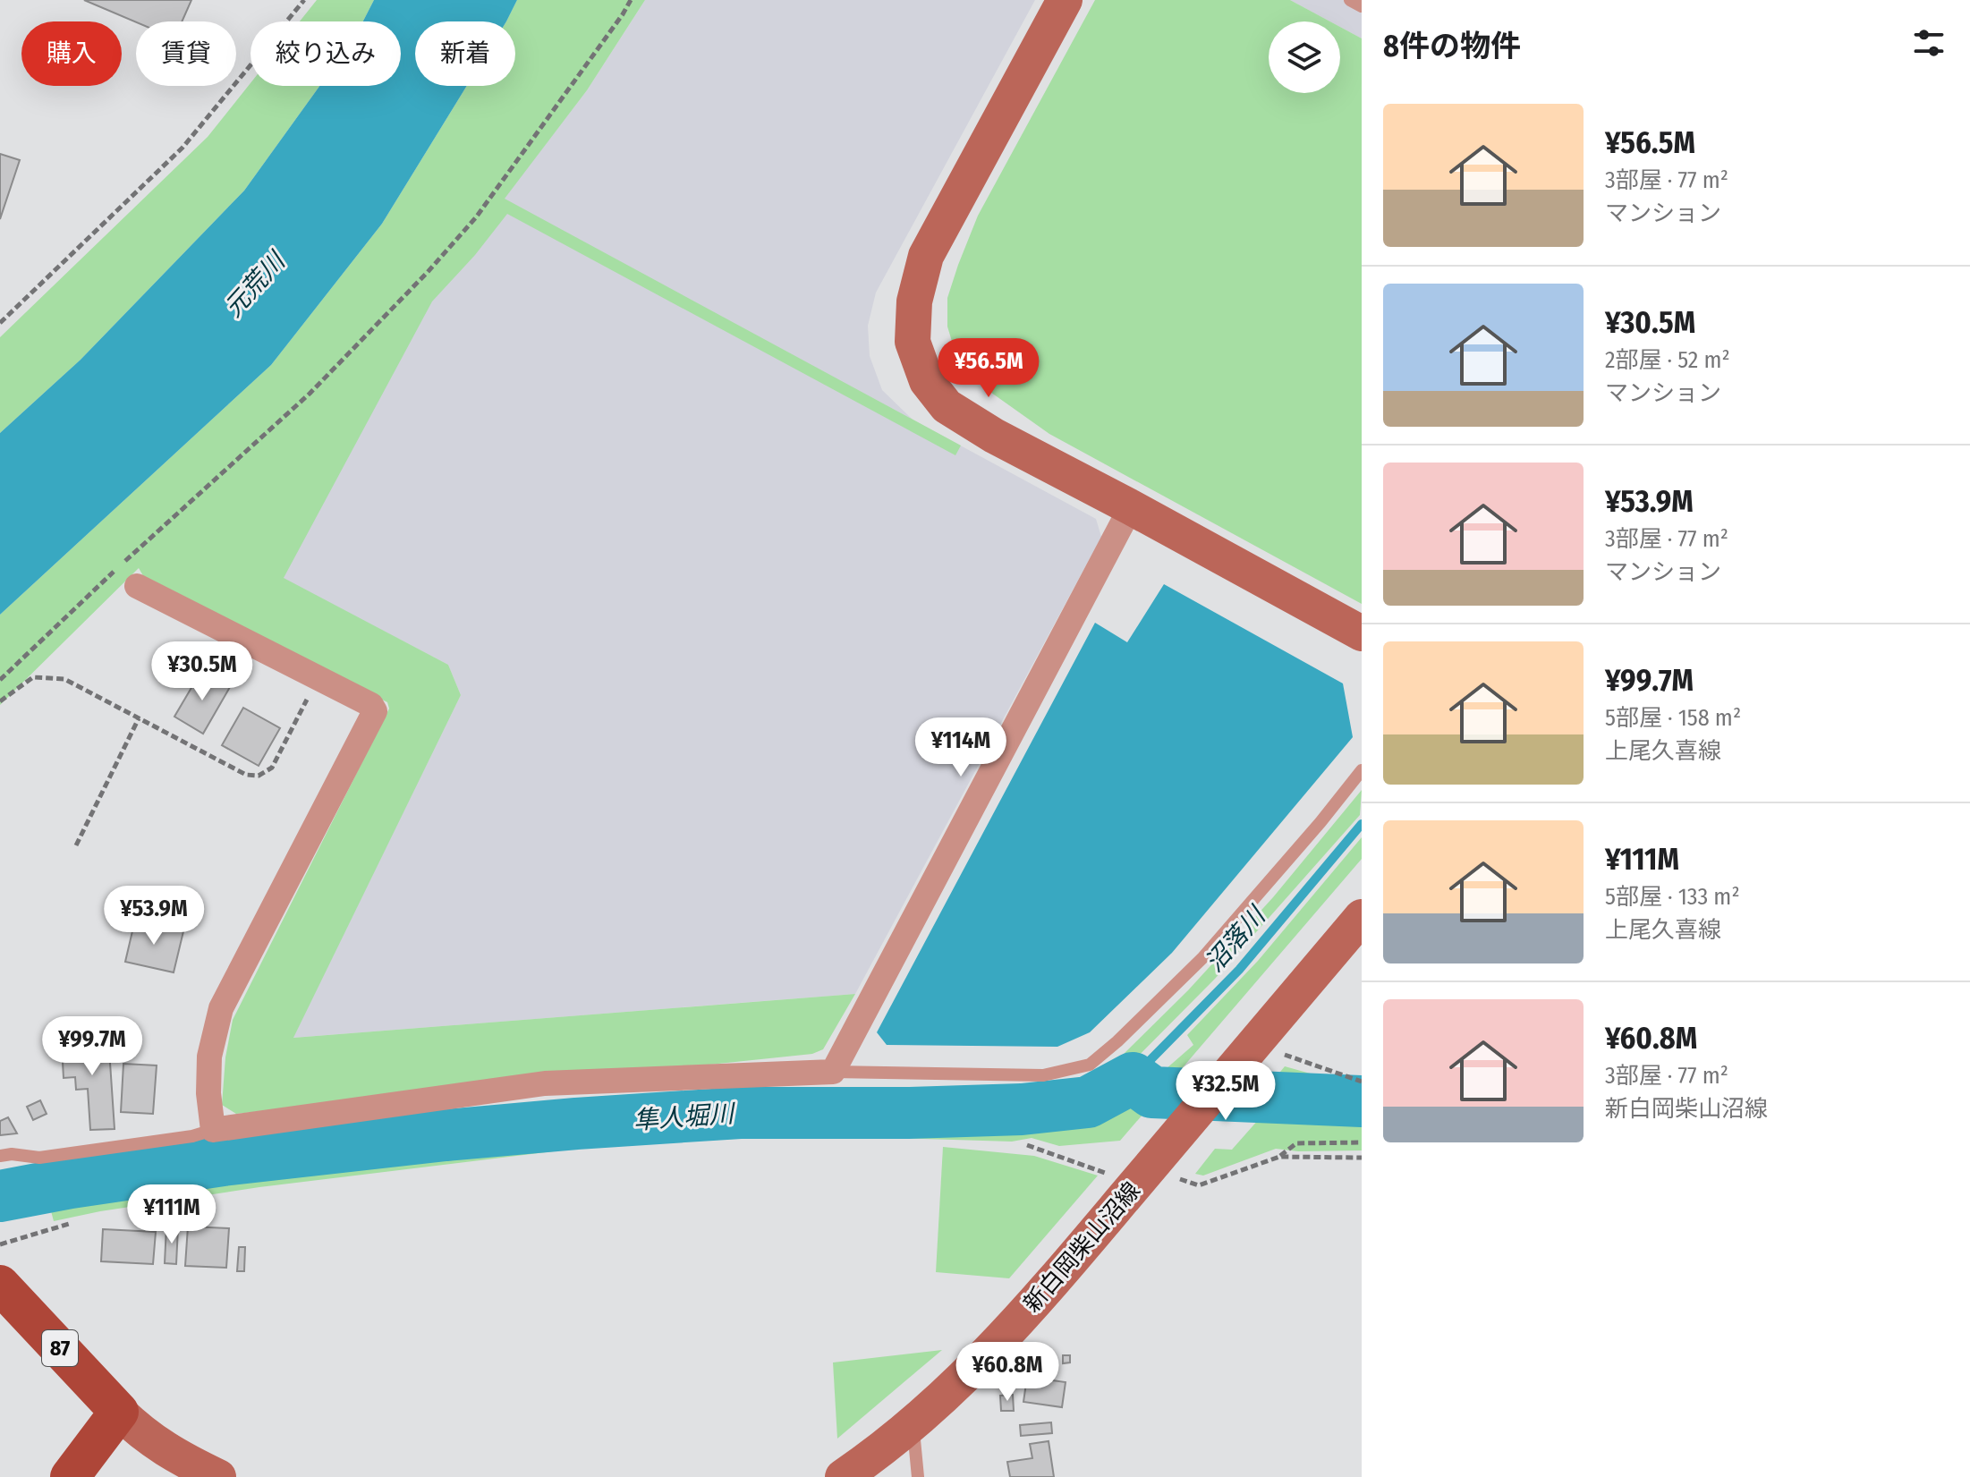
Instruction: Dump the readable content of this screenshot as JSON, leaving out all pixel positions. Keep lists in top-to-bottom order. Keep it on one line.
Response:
{"streets":{"main road":["87"],"street":["新白岡柴山沼線"]},"water":["元荒川","沼落川","隼人堀川"],"page":{"heading":"8件の物件","chip":["購入","賃貸","絞り込み","新着"],"list":[{"name":"¥56.5M","note":"3部屋 · 77 m² · マンション"},{"name":"¥30.5M","note":"2部屋 · 52 m² · マンション"},{"name":"¥53.9M","note":"3部屋 · 77 m² · マンション"},{"name":"¥99.7M","note":"5部屋 · 158 m² · 上尾久喜線"},{"name":"¥111M","note":"5部屋 · 133 m² · 上尾久喜線"},{"name":"¥60.8M","note":"3部屋 · 77 m² · 新白岡柴山沼線"}],"price":["¥56.5M","¥30.5M","¥114M","¥53.9M","¥99.7M","¥32.5M","¥111M","¥60.8M"]}}
